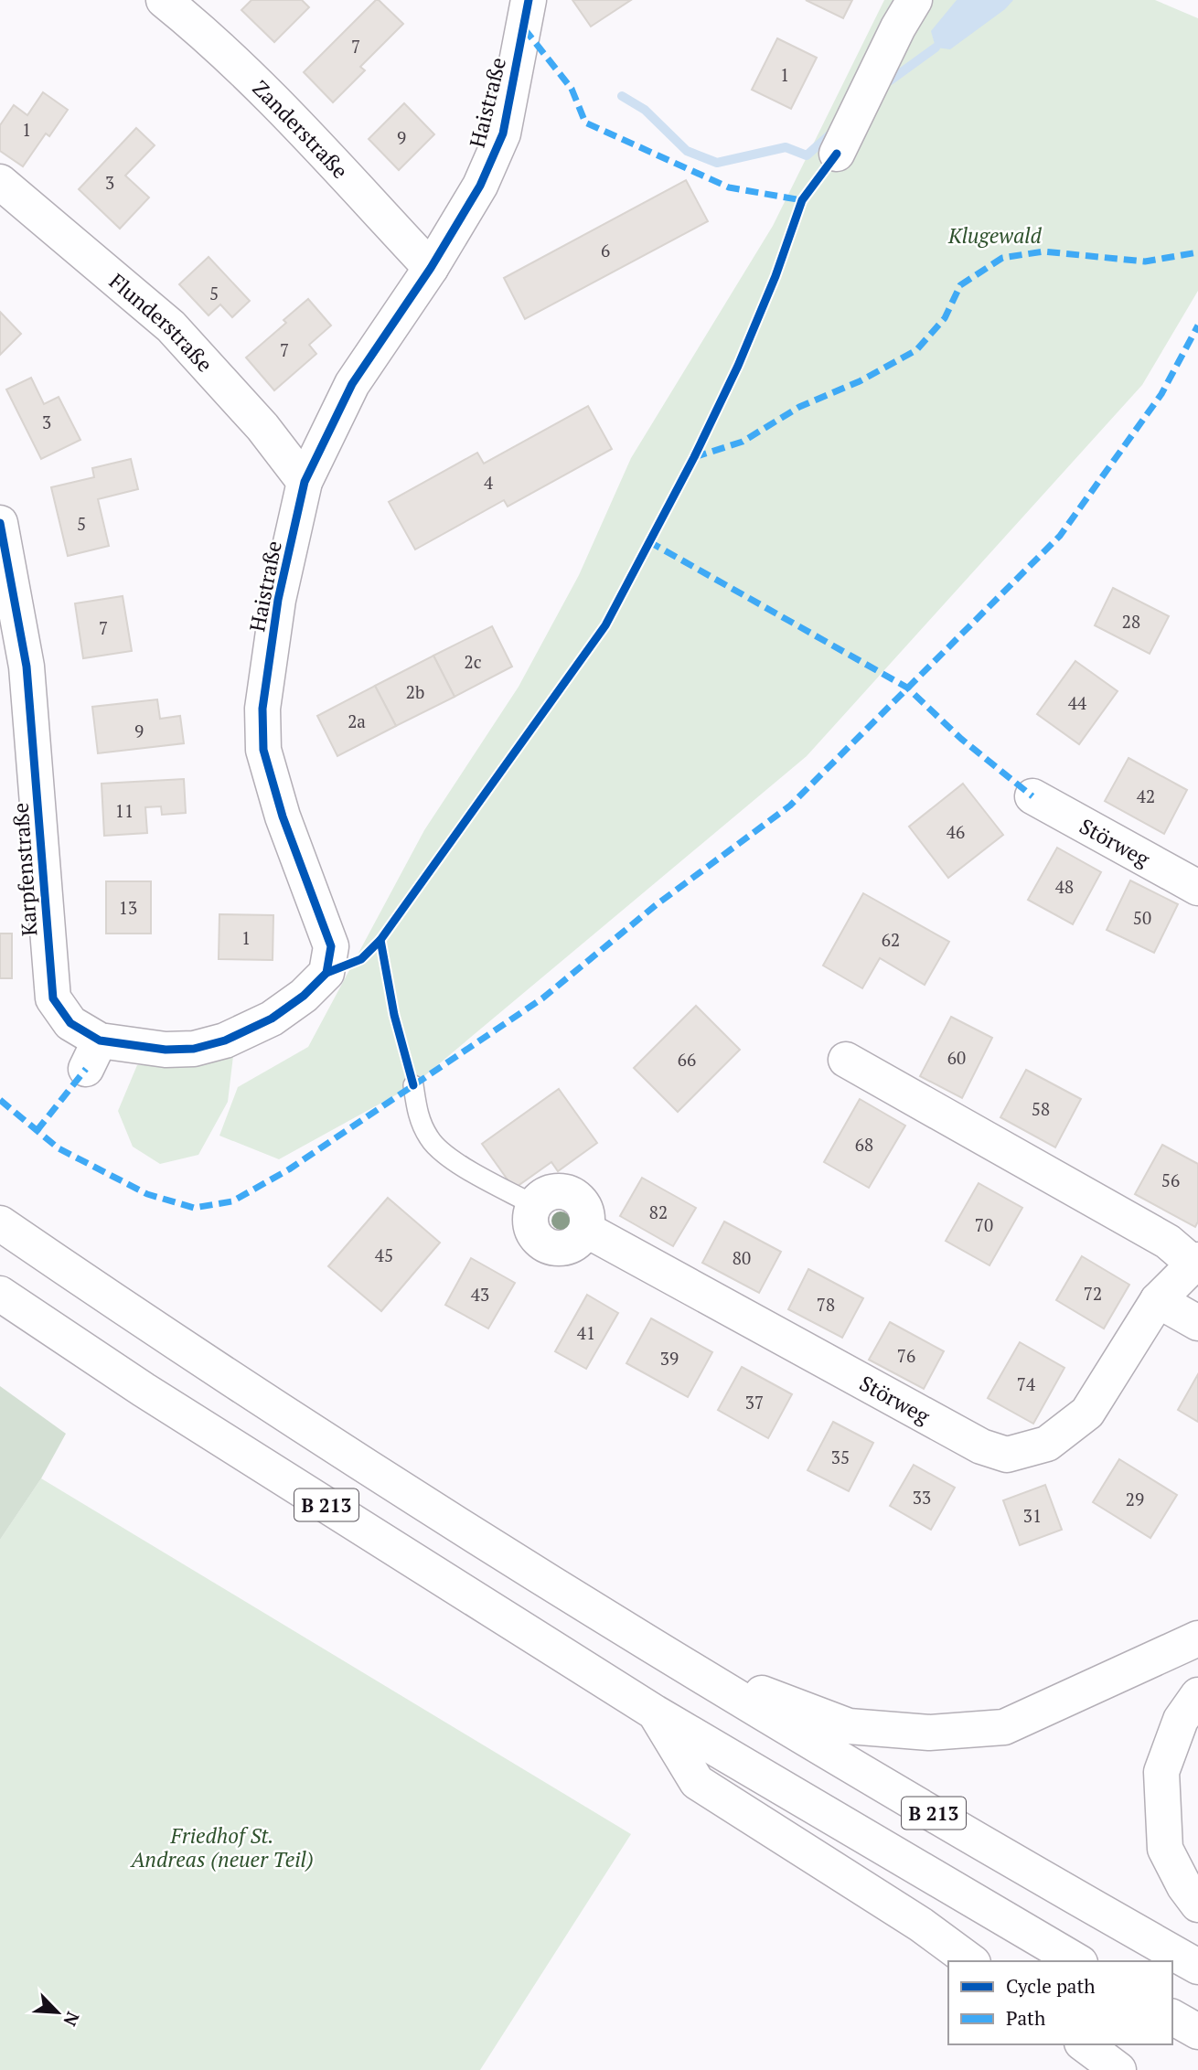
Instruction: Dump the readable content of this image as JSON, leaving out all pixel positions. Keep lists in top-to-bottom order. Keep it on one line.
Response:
{"streets":{"main road":["Haistraße","Zanderstraße","Flunderstraße","Störweg","Karpfenstraße","B 213"]},"crossings":[["Haistraße","Zanderstraße"],["Haistraße","Flunderstraße"],["Haistraße","Karpfenstraße"]],"parks":["Klugewald","Friedhof St. Andreas (neuer Teil)"],"house_numbers":["7","1","1","9","3","6","5","7","3","4","5","28","7","2c","2b","44","2a","9","42","11","46","48","13","50","1","62","60","66","58","68","56","82","70","45","80","72","43","78","41","76","39","74","37","35","33","29","31"],"legend":["Cycle path","Path"],"north":"bottom right"}
